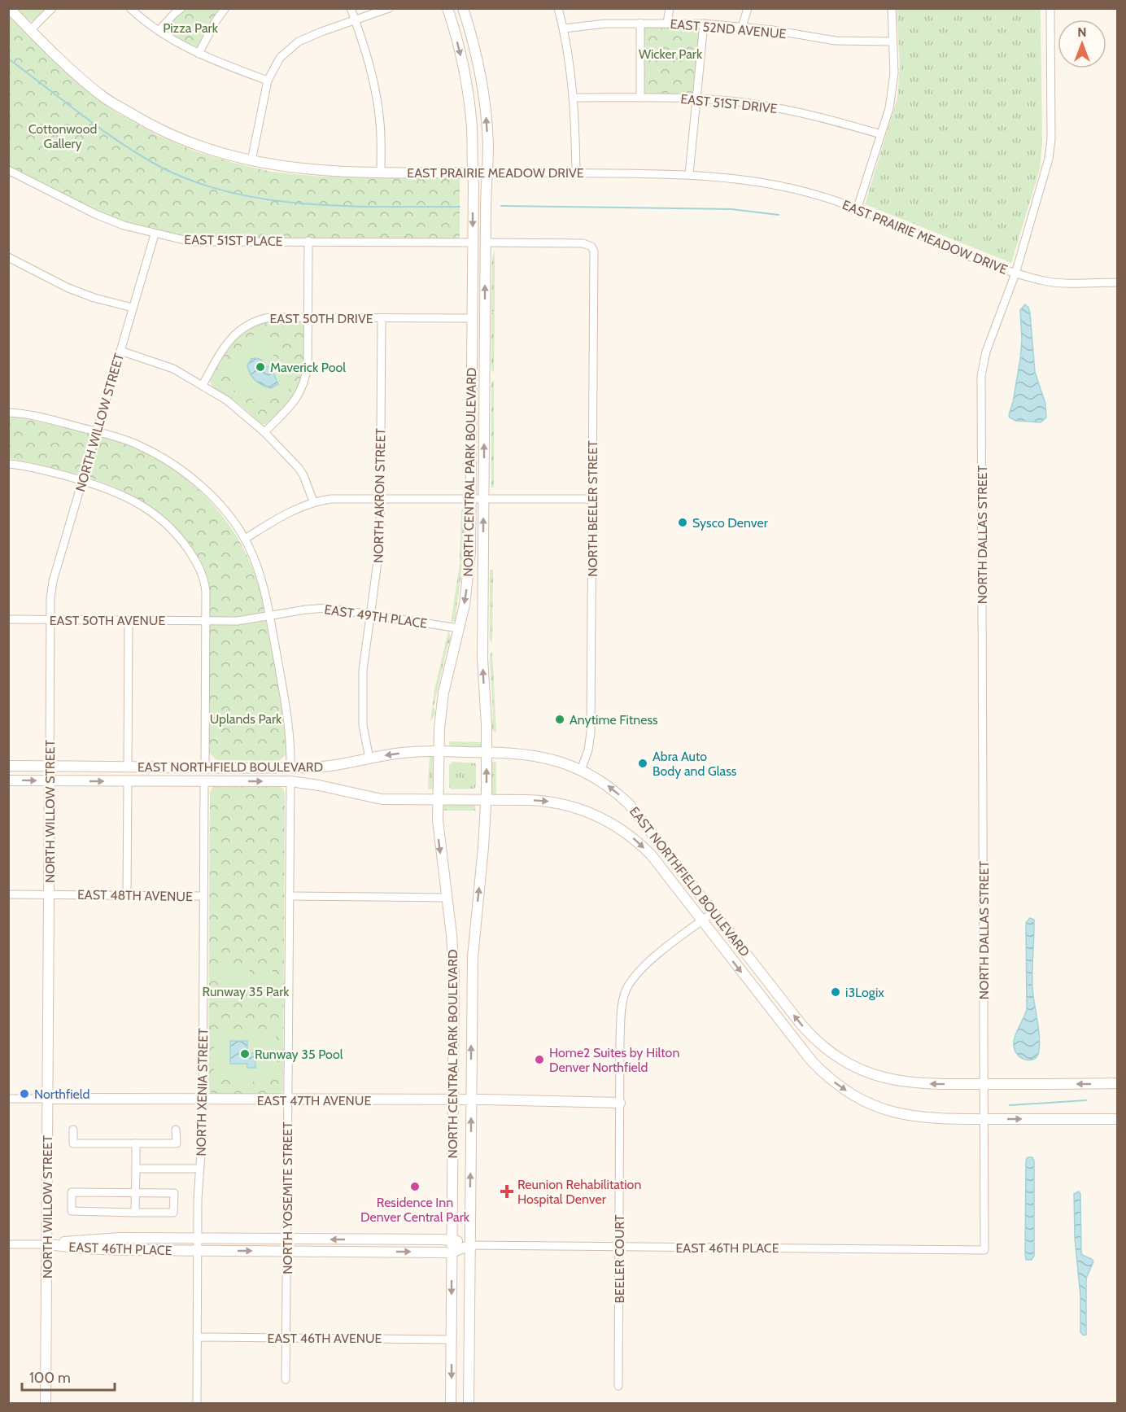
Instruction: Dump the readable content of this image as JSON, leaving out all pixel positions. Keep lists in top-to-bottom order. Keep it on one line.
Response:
{"streets":{"main road":["EAST PRAIRIE MEADOW DRIVE","NORTH WILLOW STREET","NORTH CENTRAL PARK BOULEVARD","EAST NORTHFIELD BOULEVARD","EAST 47TH AVENUE","EAST 46TH PLACE"],"street":["EAST 52ND AVENUE","EAST 51ST DRIVE","EAST 51ST PLACE","EAST 50TH DRIVE","NORTH AKRON STREET","NORTH BEELER STREET","NORTH DALLAS STREET","EAST 49TH PLACE","EAST 50TH AVENUE","EAST 48TH AVENUE","NORTH XENIA STREET","NORTH YOSEMITE STREET","BEELER COURT","EAST 46TH AVENUE"]},"crossings":[["EAST PRAIRIE MEADOW DRIVE","NORTH CENTRAL PARK BOULEVARD"],["EAST PRAIRIE MEADOW DRIVE","NORTH DALLAS STREET"],["EAST 51ST PLACE","NORTH WILLOW STREET"],["EAST 51ST PLACE","NORTH CENTRAL PARK BOULEVARD"],["EAST 50TH DRIVE","NORTH CENTRAL PARK BOULEVARD"],["EAST 50TH DRIVE","NORTH AKRON STREET"],["NORTH WILLOW STREET","EAST 50TH AVENUE"],["NORTH WILLOW STREET","EAST NORTHFIELD BOULEVARD"],["NORTH WILLOW STREET","EAST 48TH AVENUE"],["NORTH WILLOW STREET","EAST 47TH AVENUE"],["NORTH WILLOW STREET","EAST 46TH PLACE"],["NORTH CENTRAL PARK BOULEVARD","NORTH BEELER STREET"],["NORTH CENTRAL PARK BOULEVARD","EAST 49TH PLACE"],["NORTH CENTRAL PARK BOULEVARD","EAST NORTHFIELD BOULEVARD"],["NORTH CENTRAL PARK BOULEVARD","EAST 47TH AVENUE"],["NORTH CENTRAL PARK BOULEVARD","EAST 46TH PLACE"],["NORTH CENTRAL PARK BOULEVARD","EAST 46TH AVENUE"],["NORTH AKRON STREET","EAST 49TH PLACE"],["NORTH AKRON STREET","EAST NORTHFIELD BOULEVARD"],["NORTH BEELER STREET","EAST NORTHFIELD BOULEVARD"],["NORTH DALLAS STREET","EAST NORTHFIELD BOULEVARD"],["EAST 49TH PLACE","EAST 50TH AVENUE"],["EAST NORTHFIELD BOULEVARD","NORTH XENIA STREET"],["EAST NORTHFIELD BOULEVARD","NORTH YOSEMITE STREET"],["EAST NORTHFIELD BOULEVARD","EAST 46TH PLACE"],["EAST NORTHFIELD BOULEVARD","BEELER COURT"],["EAST 48TH AVENUE","NORTH XENIA STREET"],["NORTH XENIA STREET","EAST 47TH AVENUE"],["NORTH XENIA STREET","EAST 46TH PLACE"],["NORTH XENIA STREET","EAST 46TH AVENUE"],["EAST 47TH AVENUE","NORTH YOSEMITE STREET"],["EAST 47TH AVENUE","BEELER COURT"],["NORTH YOSEMITE STREET","EAST 46TH PLACE"],["NORTH YOSEMITE STREET","EAST 46TH AVENUE"],["EAST 46TH PLACE","BEELER COURT"]],"parks":["Pizza Park","Wicker Park","Cottonwood Gallery","Uplands Park","Runway 35 Park"],"places":{"other":["Maverick Pool","Sysco Denver","Anytime Fitness","Abra Auto Body and Glass","i3Logix","Runway 35 Pool","Home2 Suites by Hilton Denver Northfield","Northfield","Residence Inn Denver Central Park"],"health":["Reunion Rehabilitation Hospital Denver"]},"scale_bar":"100 m","north":"top"}
